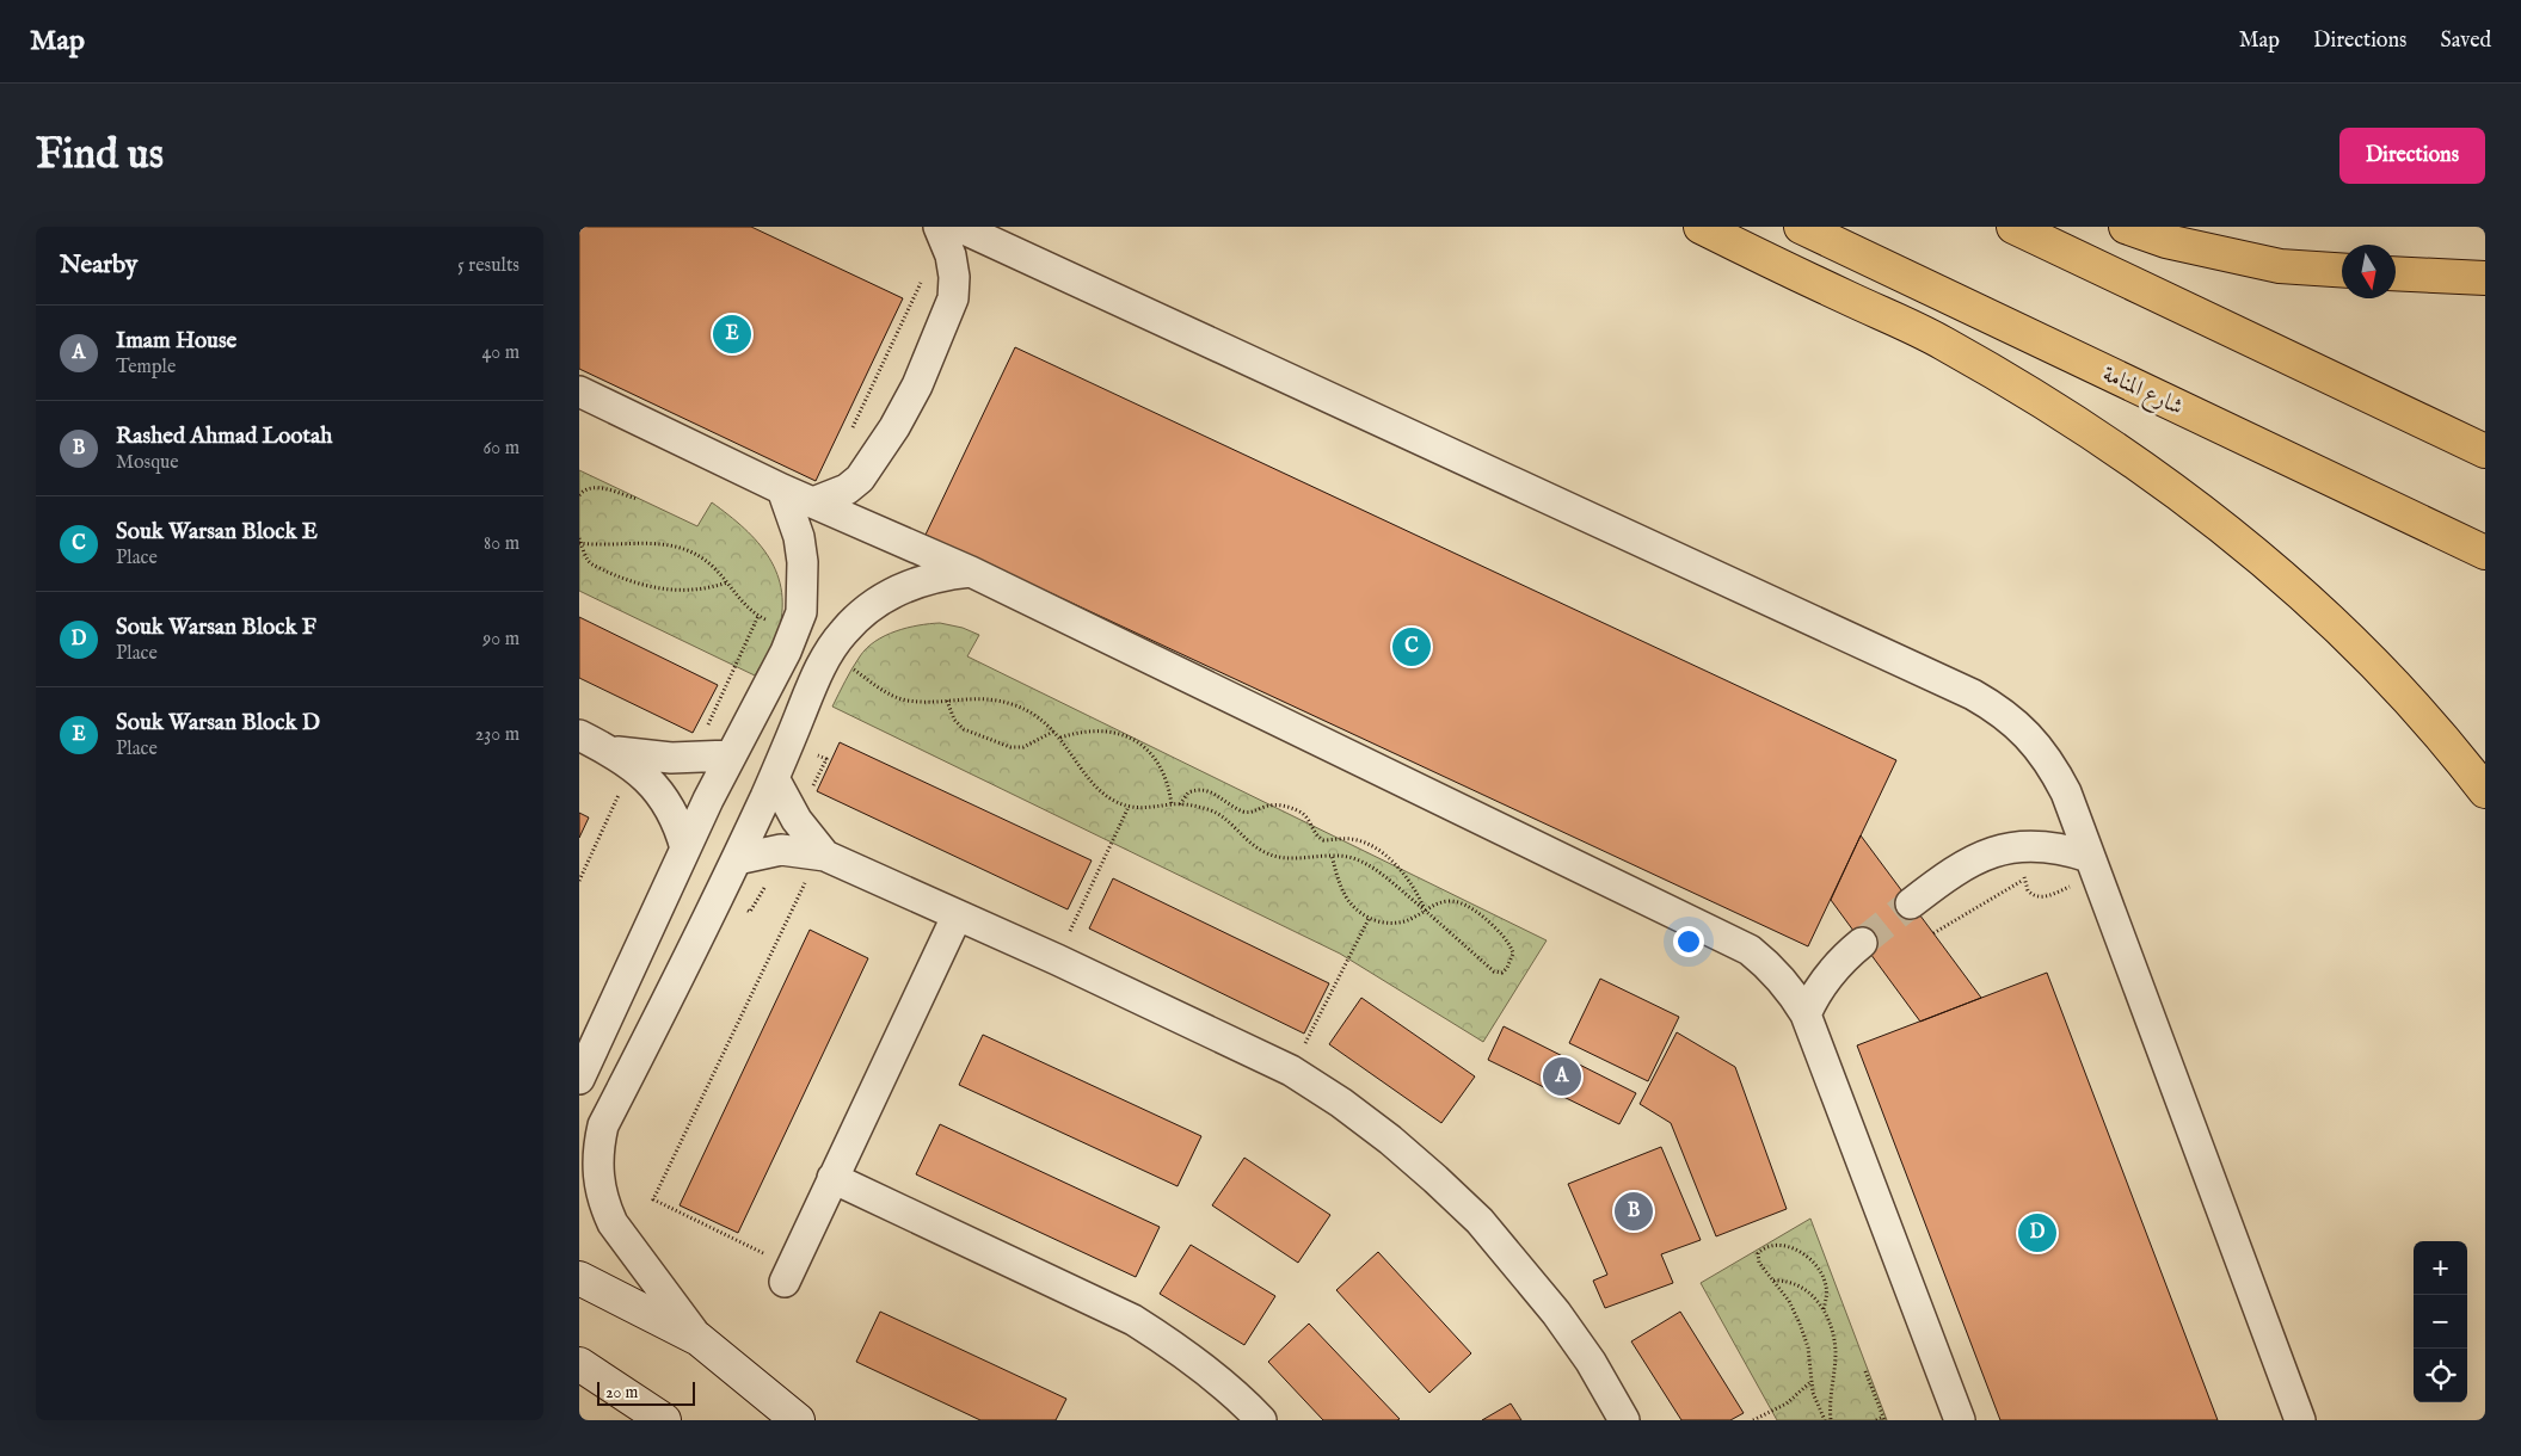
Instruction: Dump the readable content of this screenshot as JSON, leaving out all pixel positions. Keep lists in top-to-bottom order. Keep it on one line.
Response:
{"streets":{"main road":["شارع المنامة"]},"scale_bar":"20 m","north":"bottom","page":{"header":"Map","nav":["Map","Directions","Saved"],"buttons":"Directions","title":"Find us","heading":["Nearby","5 results"],"list":[{"mark":"A","name":"Imam House","note":"Temple","value":"40 m"},{"mark":"B","name":"Rashed Ahmad Lootah","note":"Mosque","value":"60 m"},{"mark":"C","name":"Souk Warsan Block E","note":"Place","value":"80 m"},{"mark":"D","name":"Souk Warsan Block F","note":"Place","value":"90 m"},{"mark":"E","name":"Souk Warsan Block D","note":"Place","value":"230 m"}],"pins":["E","C","A","B","D"],"map_buttons":["+","−"],"scale":"20 m"}}
